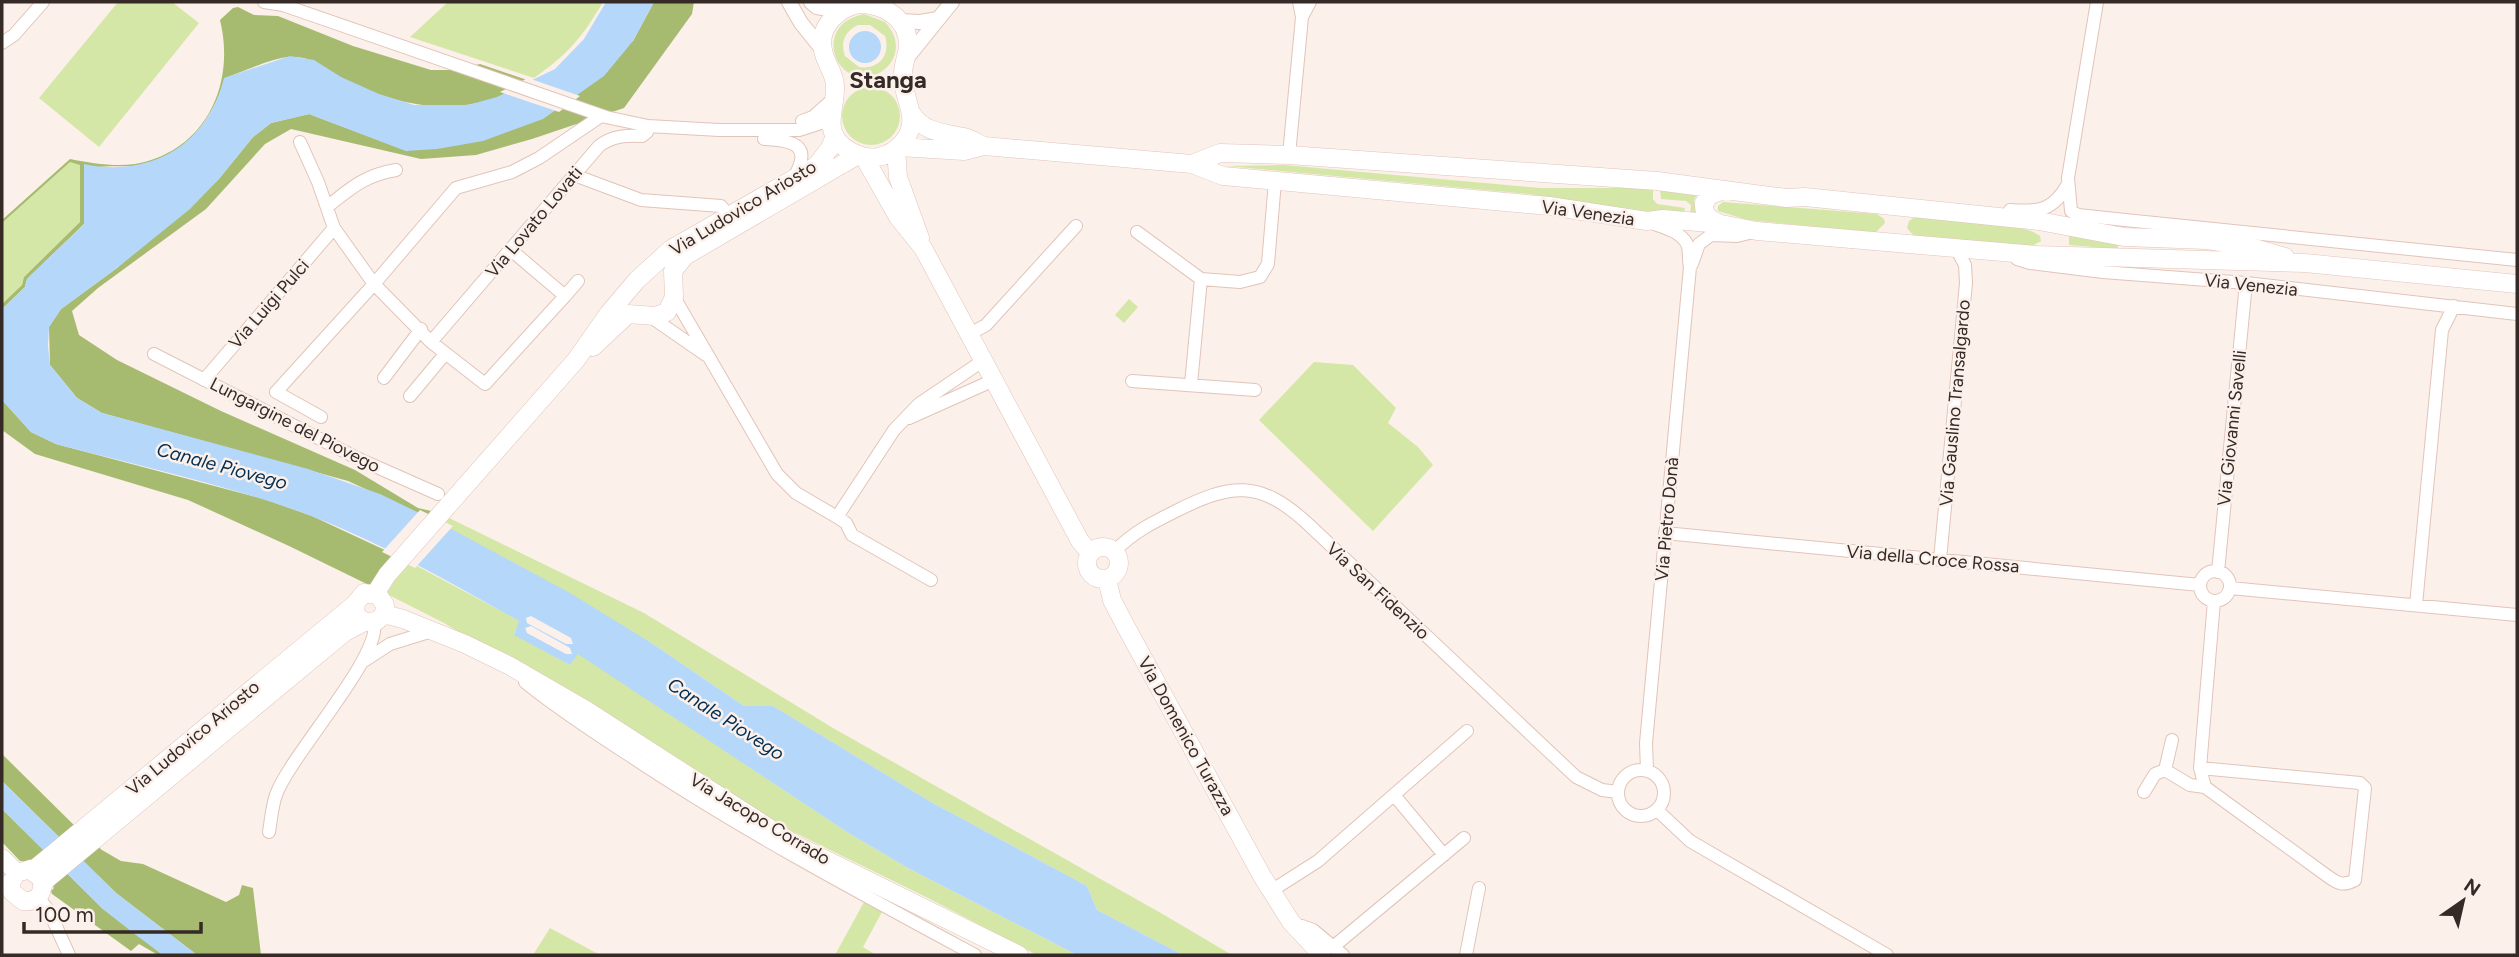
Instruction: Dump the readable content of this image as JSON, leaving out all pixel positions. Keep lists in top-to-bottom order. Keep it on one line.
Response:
{"streets":{"main road":["Via Ludovico Ariosto","Via Venezia","Via Domenico Turazza","Via Jacopo Corrado"],"street":["Via Lovato Lovati","Via Luigi Pulci","Via Gauslino Transalgardo","Lungargine del Piovego","Via Giovanni Savelli","Via Pietro Donà","Via della Croce Rossa","Via San Fidenzio"]},"crossings":[["Via Ludovico Ariosto","Via Venezia"],["Via Ludovico Ariosto","Lungargine del Piovego"],["Via Ludovico Ariosto","Via Domenico Turazza"],["Via Ludovico Ariosto","Via Jacopo Corrado"],["Via Venezia","Via Gauslino Transalgardo"],["Via Venezia","Via Giovanni Savelli"],["Via Venezia","Via Pietro Donà"],["Via Venezia","Via Domenico Turazza"],["Via Luigi Pulci","Lungargine del Piovego"],["Via Gauslino Transalgardo","Via della Croce Rossa"],["Via Giovanni Savelli","Via della Croce Rossa"],["Via Pietro Donà","Via della Croce Rossa"],["Via Pietro Donà","Via San Fidenzio"],["Via San Fidenzio","Via Domenico Turazza"]],"districts":["Stanga"],"water":["Canale Piovego"],"scale_bar":"100 m","north":"top right"}
